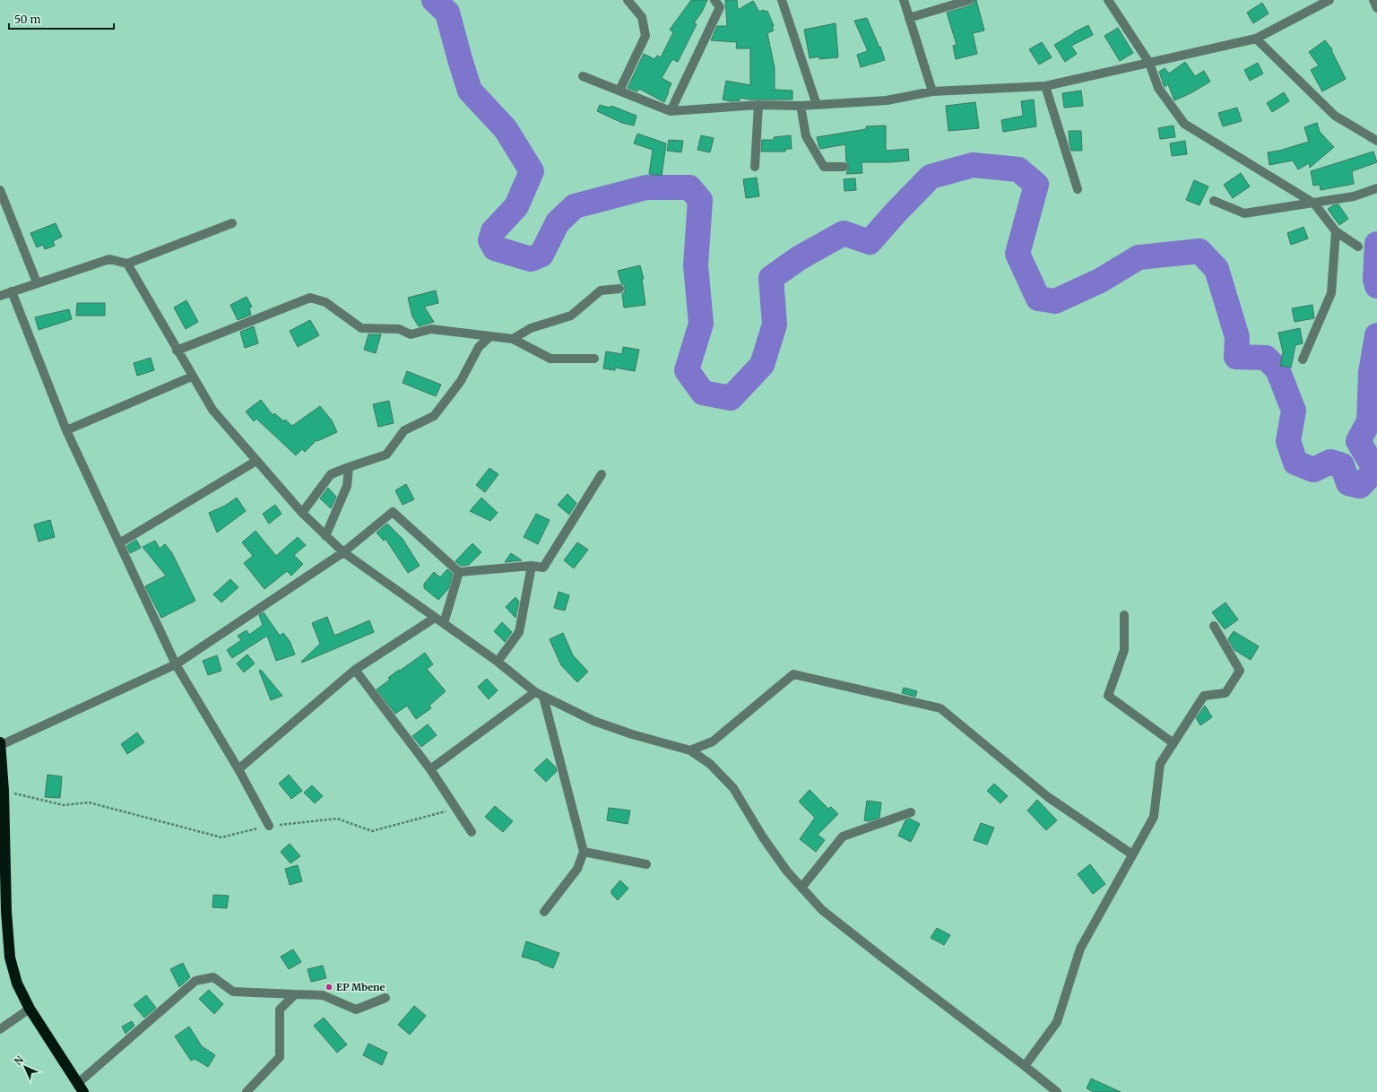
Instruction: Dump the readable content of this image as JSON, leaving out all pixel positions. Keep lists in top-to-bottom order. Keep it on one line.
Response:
{"places":["EP Mbene"],"scale_bar":"50 m","north":"top left"}
